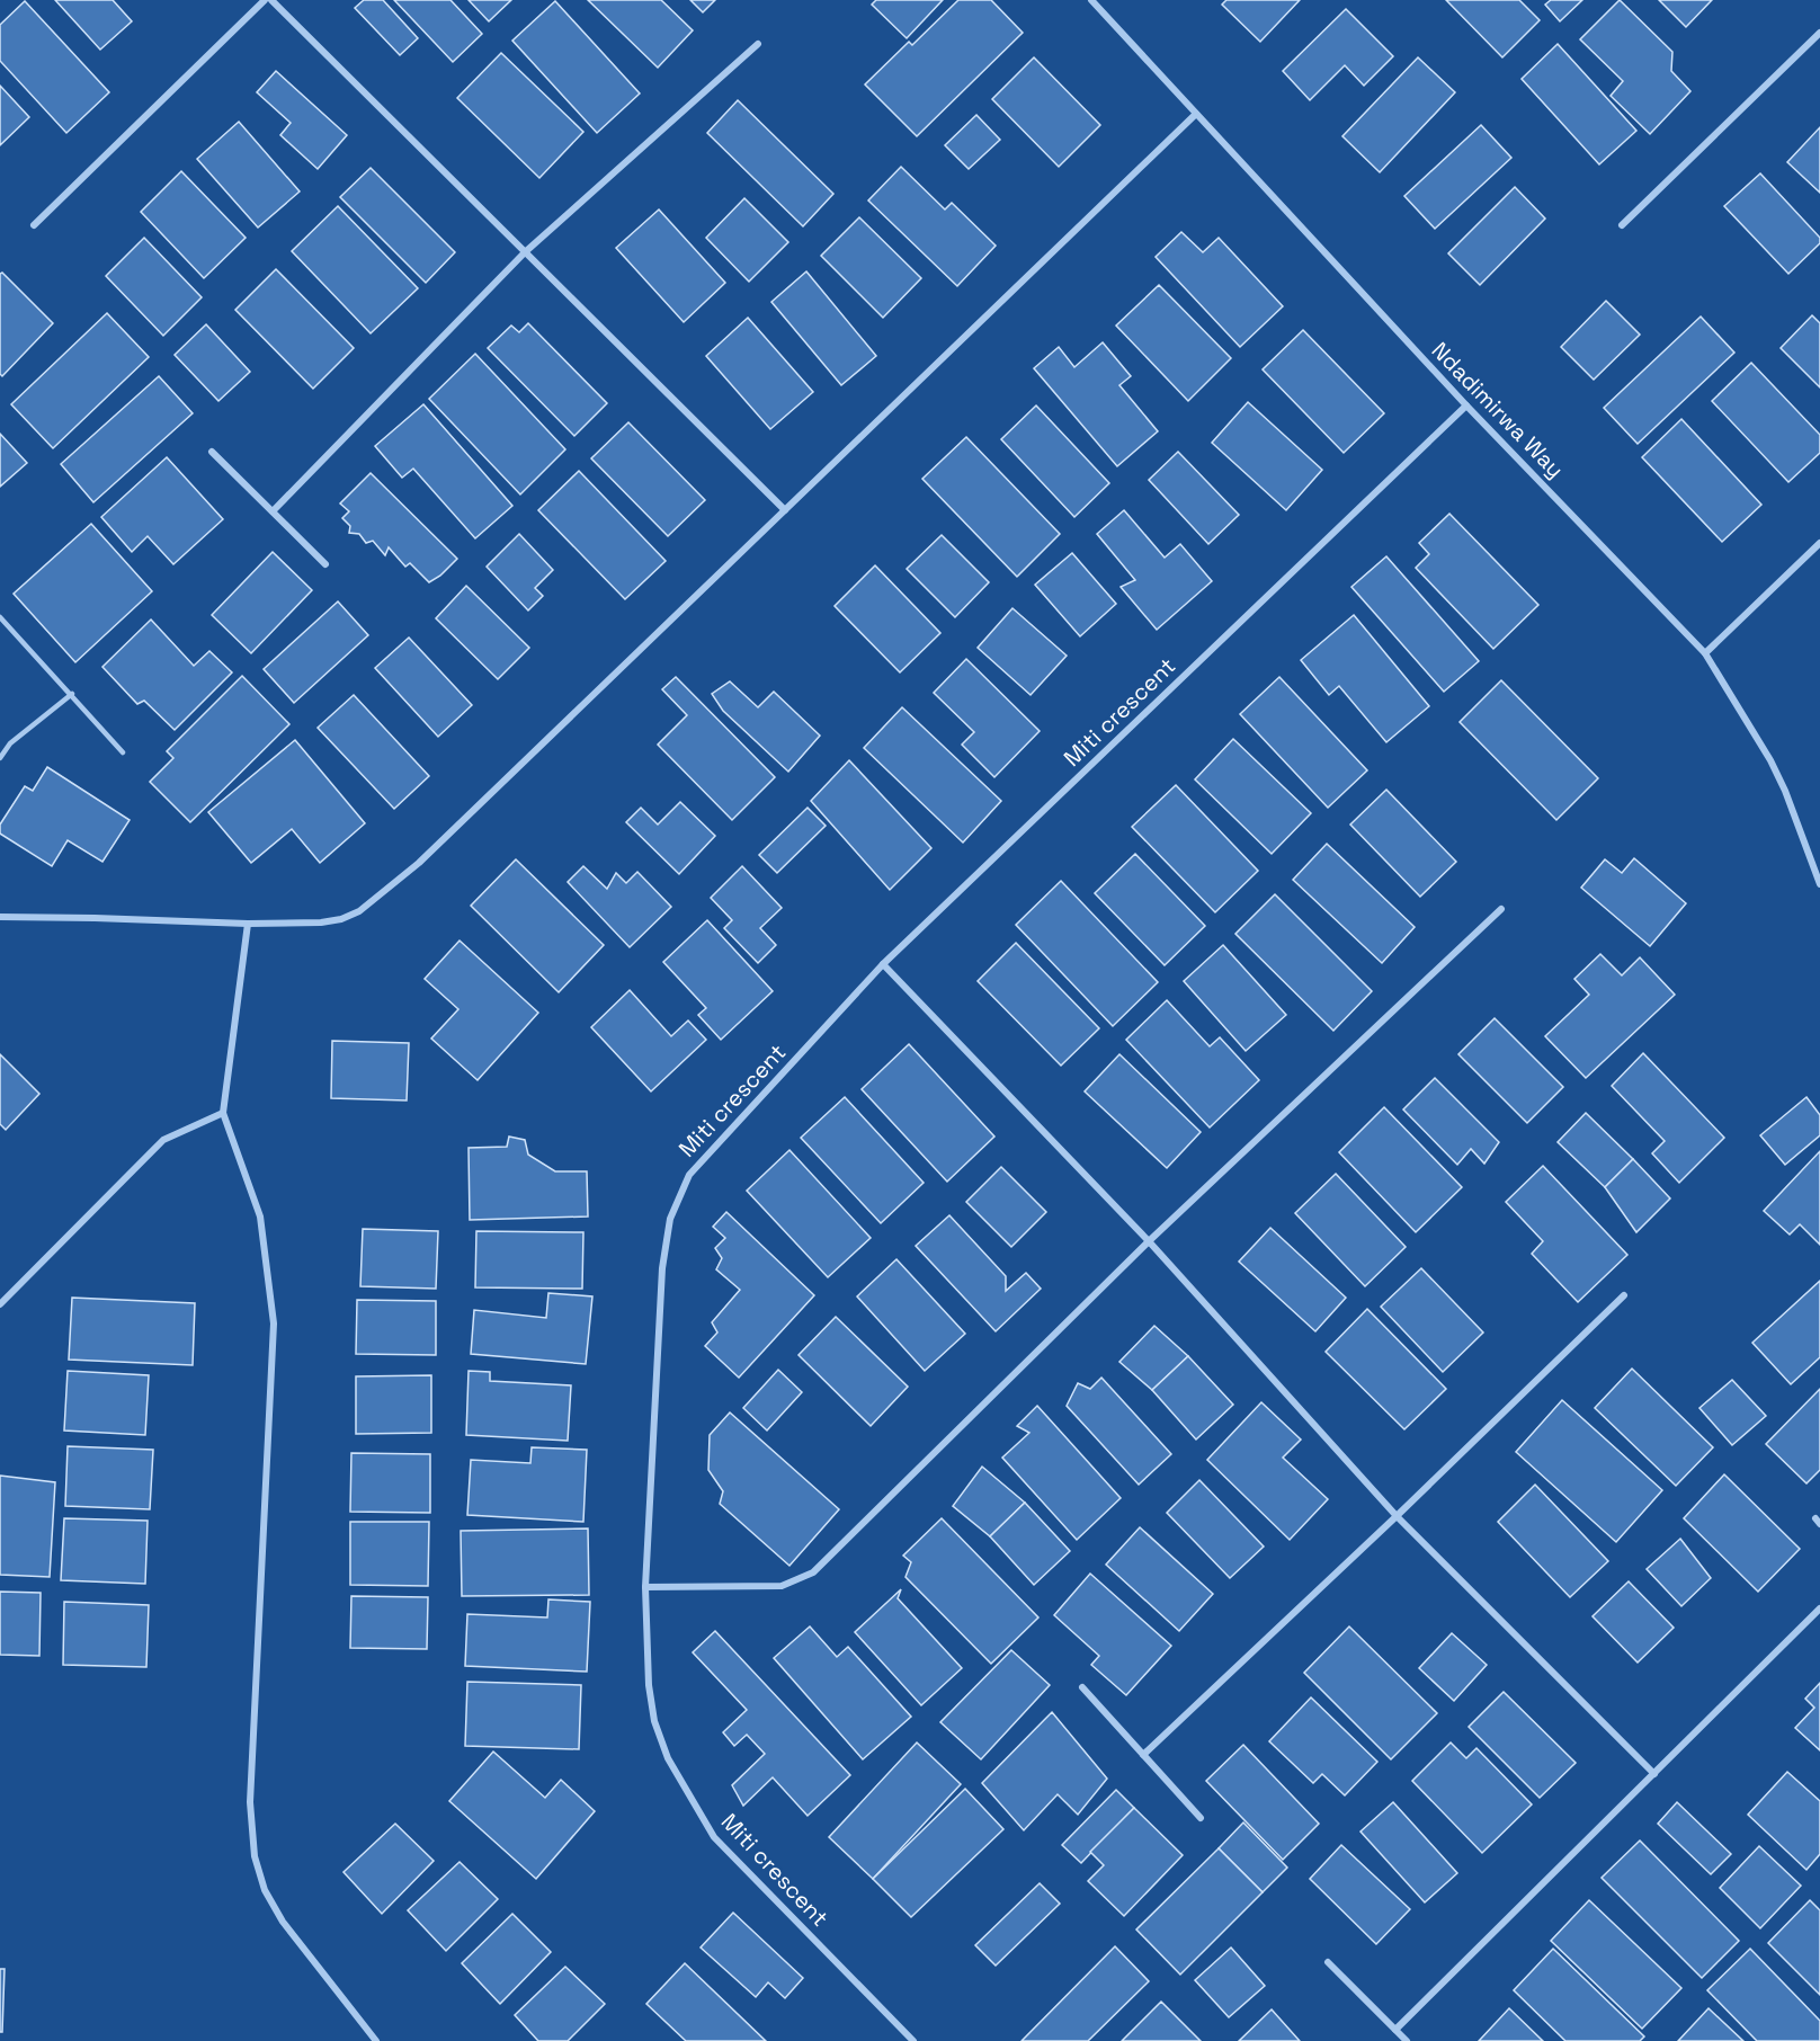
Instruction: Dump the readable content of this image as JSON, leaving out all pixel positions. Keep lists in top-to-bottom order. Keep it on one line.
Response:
{"streets":{"street":["Ndadimirwa Way","Miti crescent"]},"crossings":[["Ndadimirwa Way","Miti crescent"]]}
